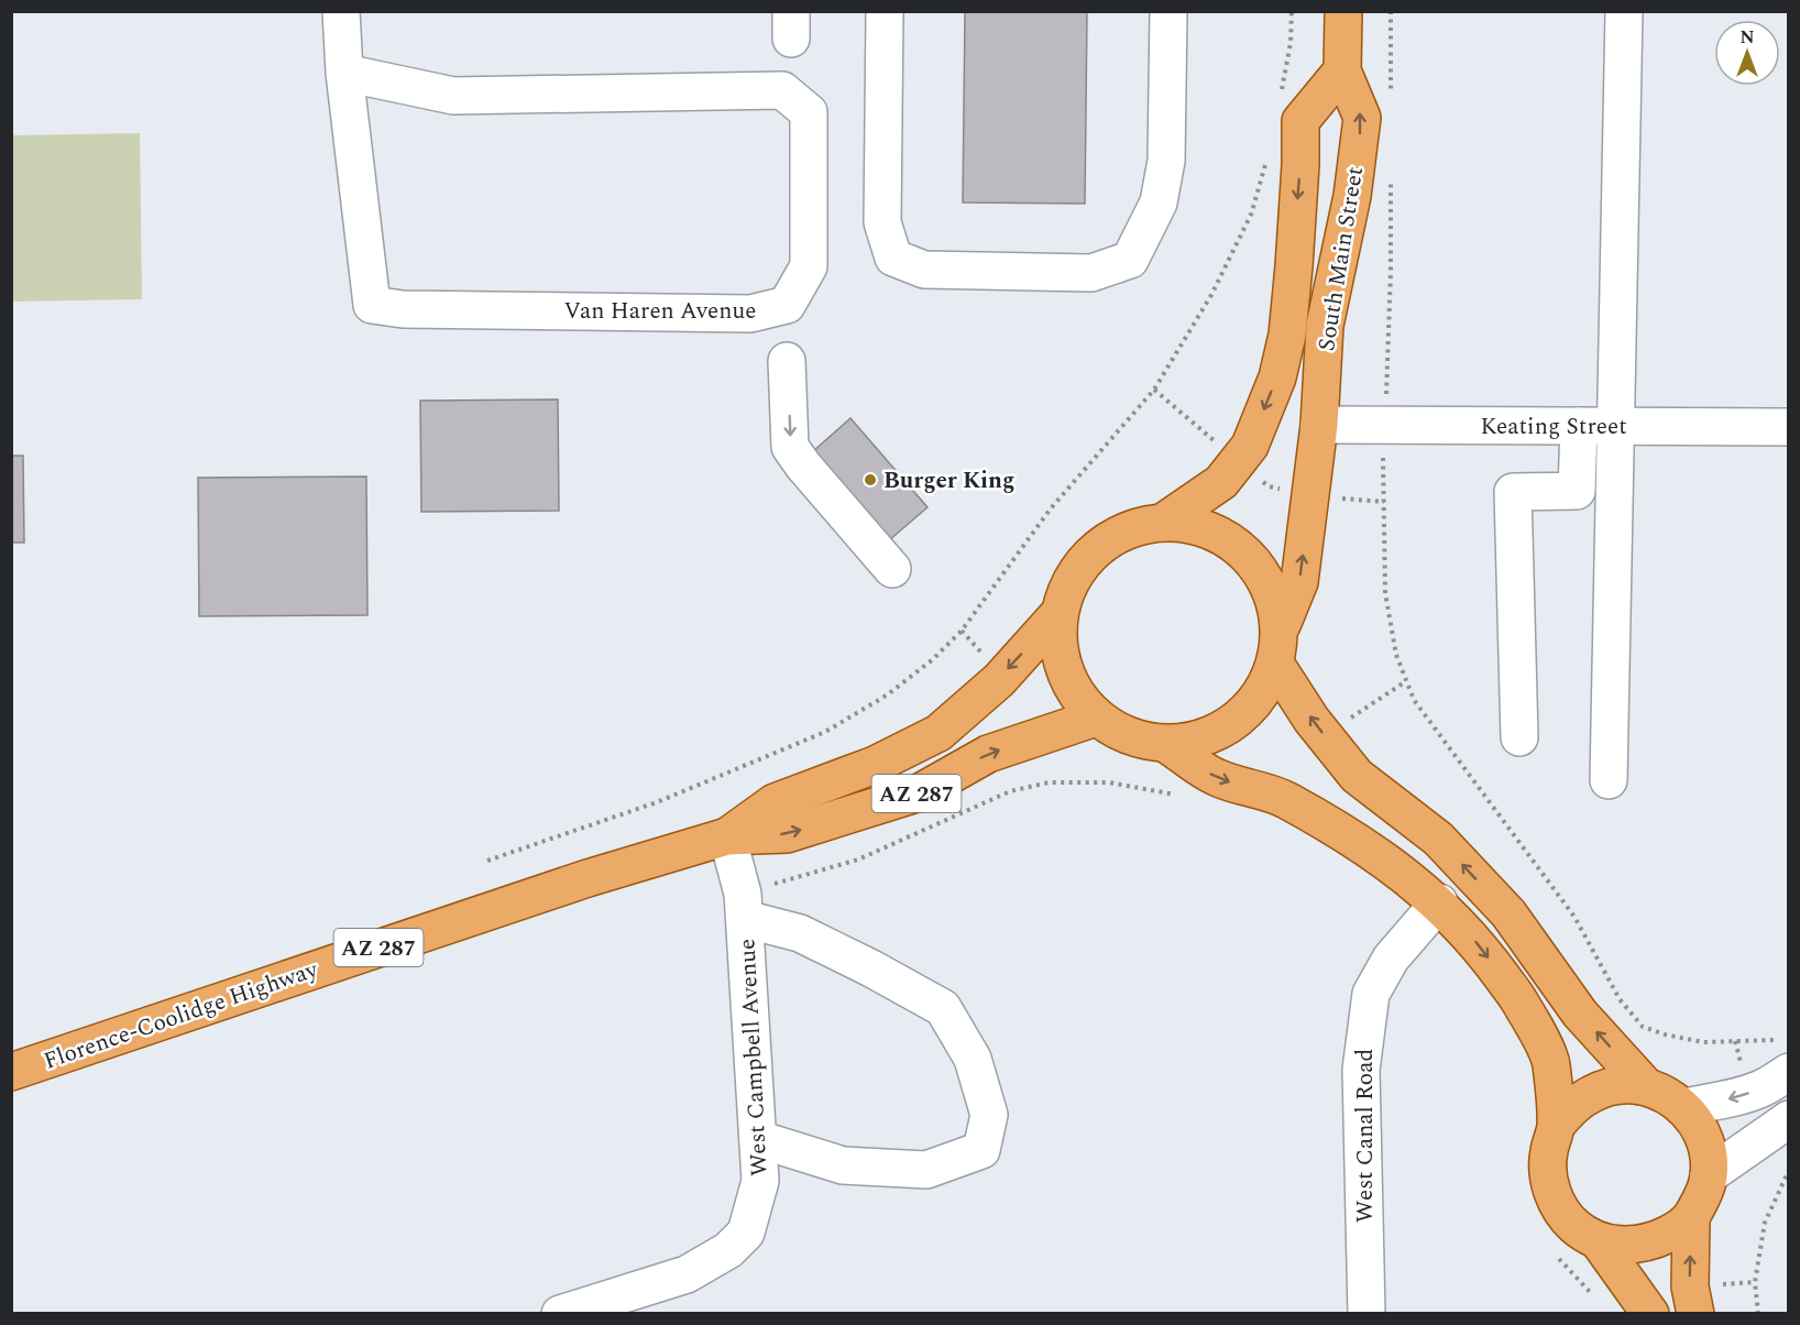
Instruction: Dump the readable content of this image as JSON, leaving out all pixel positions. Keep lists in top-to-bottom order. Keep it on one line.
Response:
{"streets":{"main road":["South Main Street","AZ 287","Florence-Coolidge Highway"],"street":["Van Haren Avenue","Keating Street","West Campbell Avenue","West Canal Road"]},"crossings":[["South Main Street","Keating Street"],["South Main Street","Florence-Coolidge Highway"],["Florence-Coolidge Highway","West Campbell Avenue"]],"places":["Burger King"],"north":"top"}
